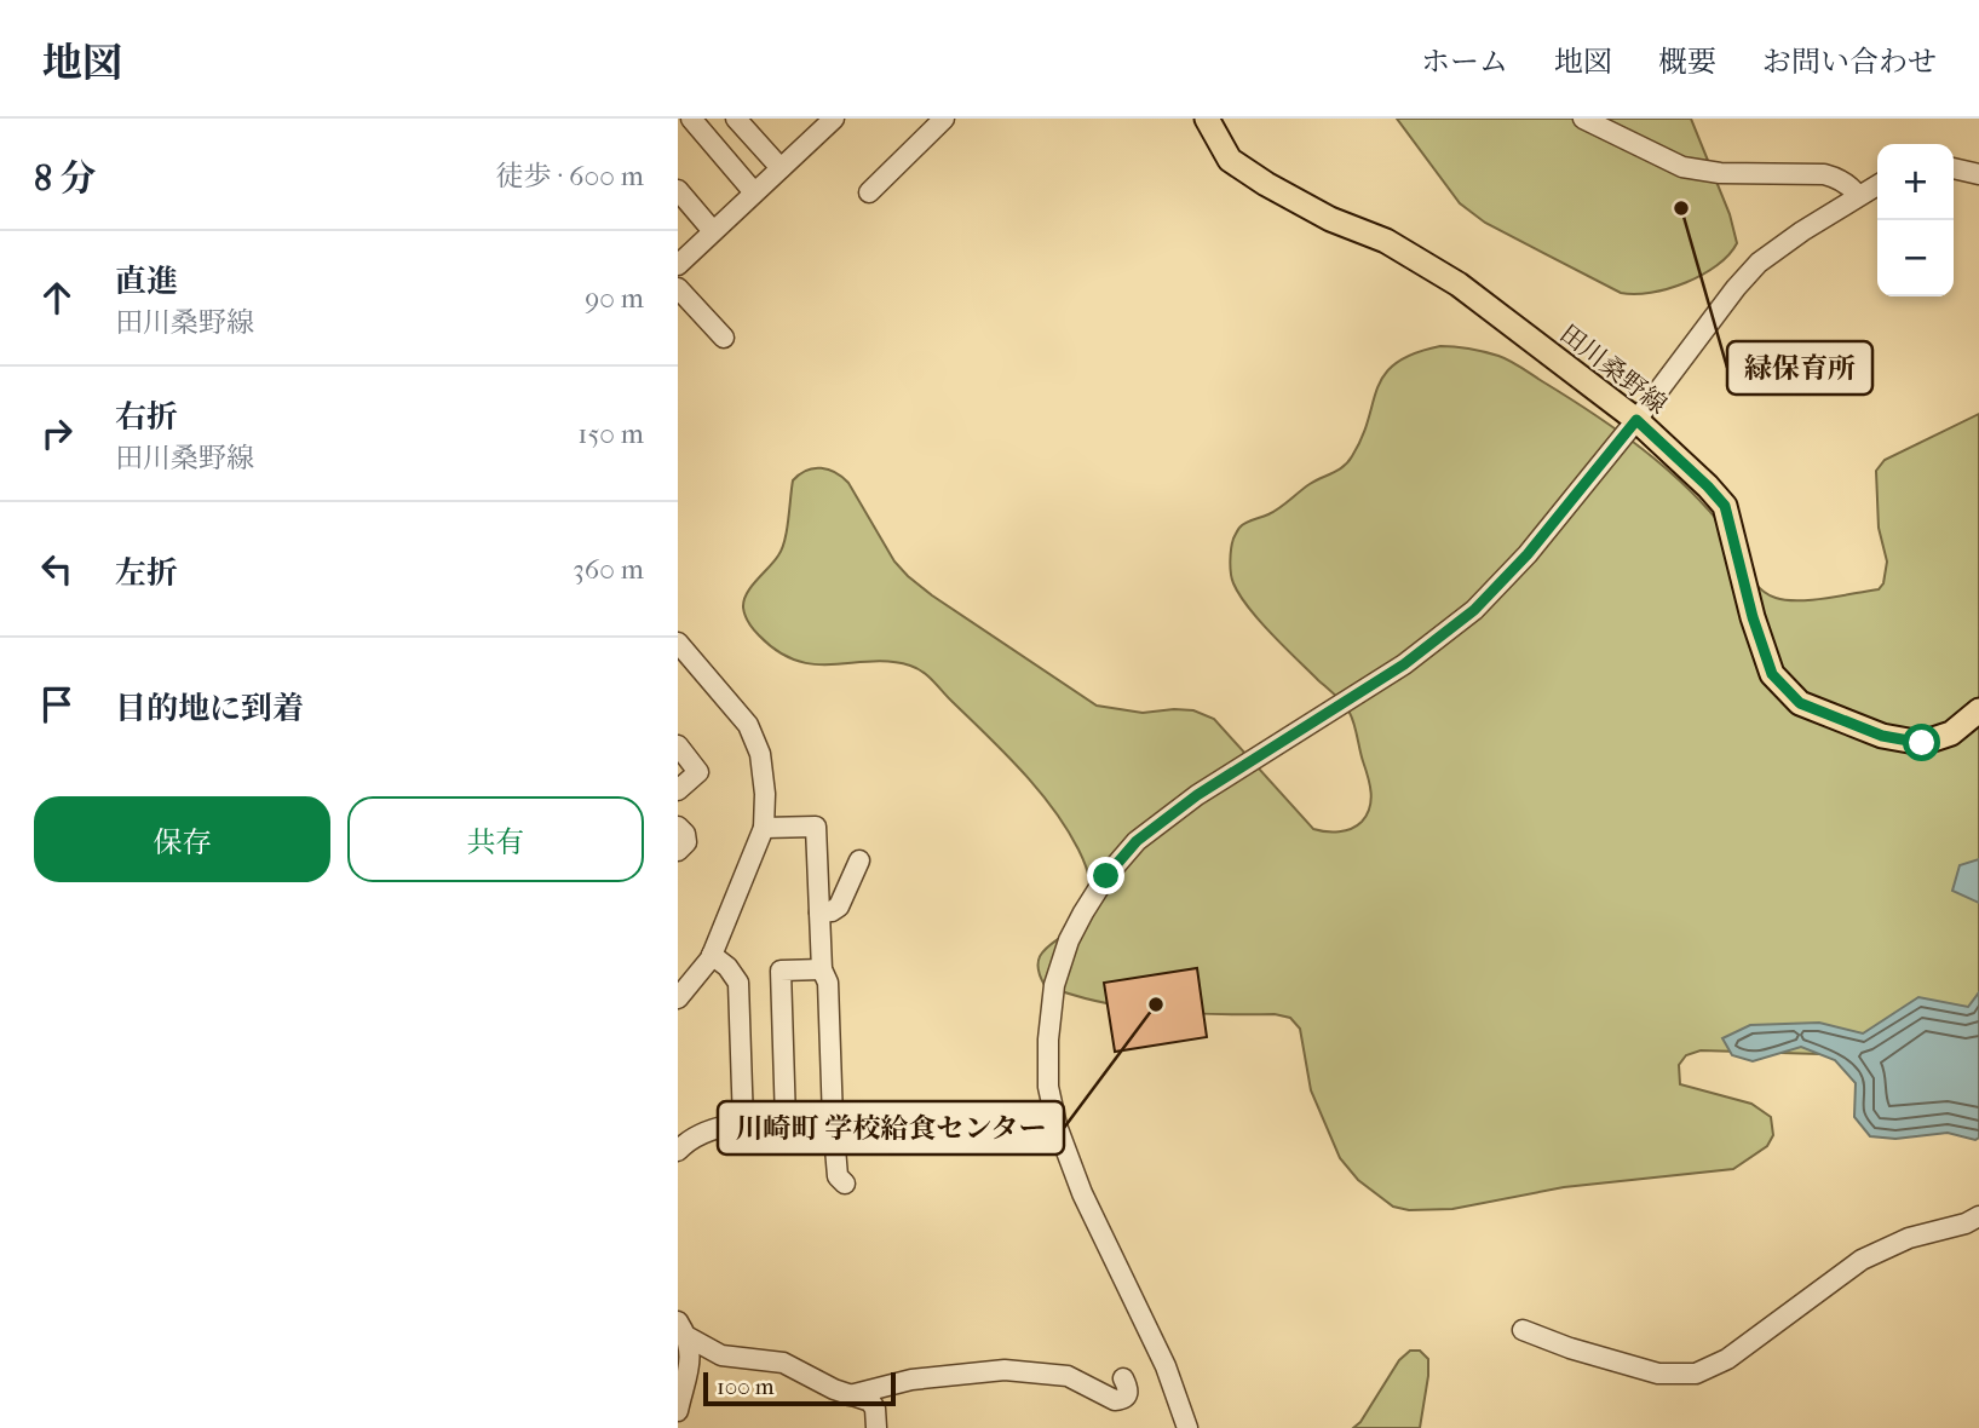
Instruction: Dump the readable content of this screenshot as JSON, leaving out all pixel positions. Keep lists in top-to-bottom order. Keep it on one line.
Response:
{"streets":{"main road":["田川桑野線"]},"places":["緑保育所","川崎町 学校給食センター"],"scale_bar":"100 m","page":{"header":"地図","nav":["ホーム","地図","概要","お問い合わせ"],"heading":["8 分","徒歩 · 600 m"],"map_buttons":["+","−"],"list":[["直進","田川桑野線","90 m"],["右折","田川桑野線","150 m"],["左折","360 m"],"目的地に到着"],"buttons":["保存","共有"],"scale":"100 m"}}
